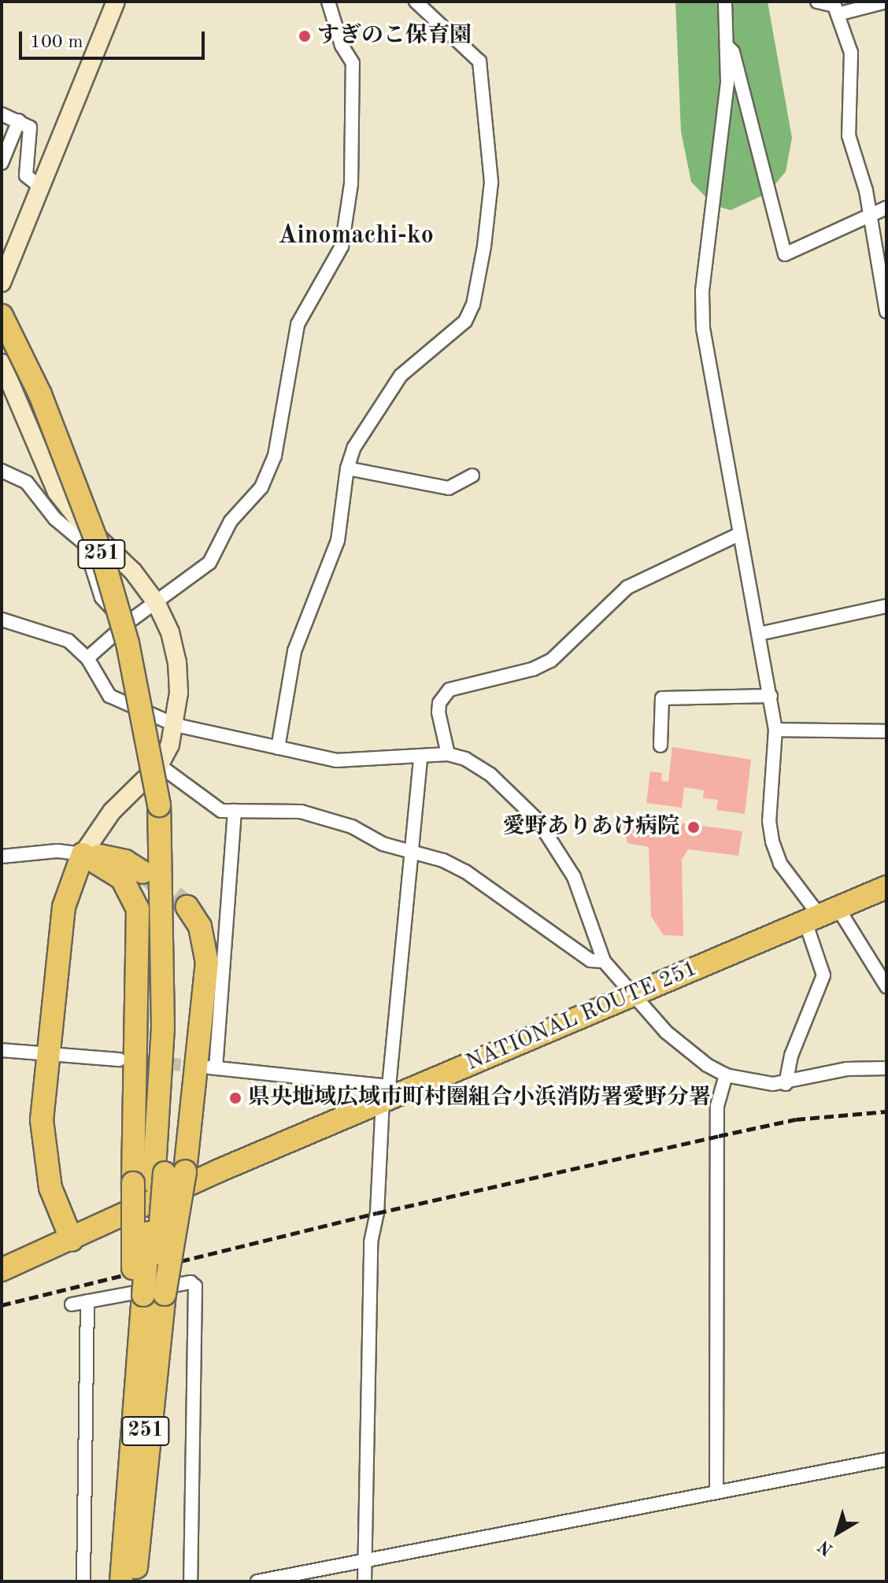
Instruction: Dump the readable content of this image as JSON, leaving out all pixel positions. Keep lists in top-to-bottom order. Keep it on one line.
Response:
{"streets":{"highway":["251","NATIONAL ROUTE 251"]},"districts":["Ainomachi-ko"],"places":["すぎのこ保育園","愛野ありあけ病院","県央地域広域市町村圏組合小浜消防署愛野分署"],"scale_bar":"100 m","north":"bottom left"}
